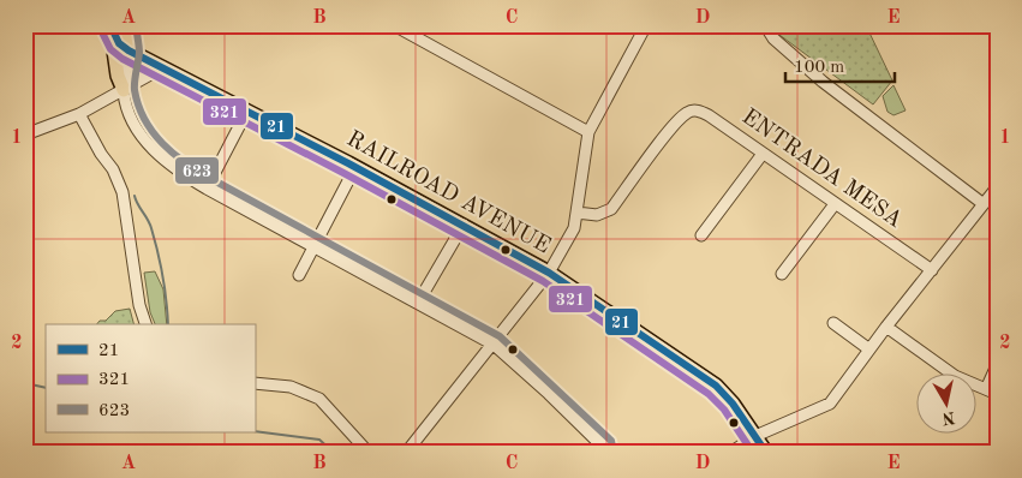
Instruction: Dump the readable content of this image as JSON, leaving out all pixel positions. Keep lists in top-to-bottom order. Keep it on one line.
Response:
{"streets":{"main road":["RAILROAD AVENUE"],"street":["ENTRADA MESA"]},"lines":["transit line 21","transit line 623","transit line 321"],"legend":["21","321","623"],"scale_bar":"100 m","north":"bottom","grid":{"columns":["A","B","C","D","E"],"rows":["1","2"]}}
